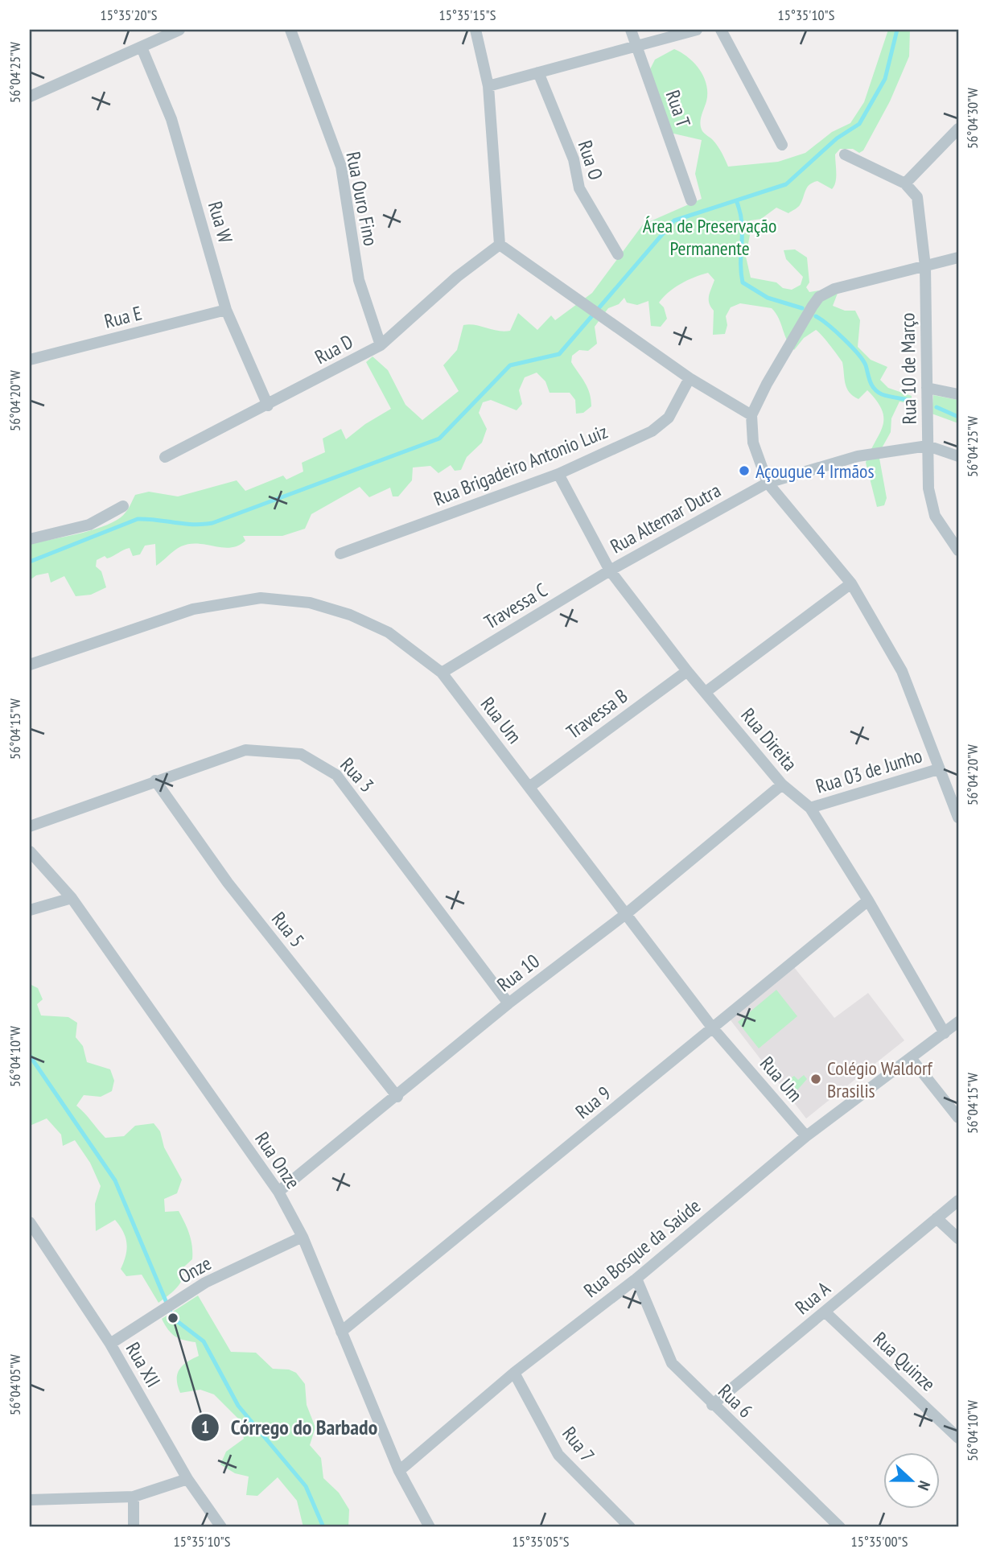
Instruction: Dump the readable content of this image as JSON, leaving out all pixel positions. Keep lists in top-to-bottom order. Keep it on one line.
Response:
{"streets":{"street":["Rua T","Rua O","Rua Ouro Fino","Rua W","Rua E","Rua D","Rua 10 de Março","Rua Brigadeiro Antonio Luiz","Rua Altemar Dutra","Travessa C","Travessa B","Rua Um","Rua Direita","Rua 03 de Junho","Rua 3","Rua 5","Rua 10","Rua 9","Rua Onze","Rua Bosque da Saúde","Onze","Rua A","Rua Quinze","Rua XII","Rua 6","Rua 7"]},"crossings":[["Rua Ouro Fino","Rua D"],["Rua W","Rua E"],["Rua W","Rua D"],["Rua 10 de Março","Rua Altemar Dutra"],["Rua Brigadeiro Antonio Luiz","Rua Direita"],["Rua Altemar Dutra","Travessa C"],["Rua Altemar Dutra","Rua Direita"],["Travessa C","Rua Um"],["Travessa C","Rua Direita"],["Travessa B","Rua Um"],["Travessa B","Rua Direita"],["Rua Um","Rua 10"],["Rua Um","Rua 9"],["Rua Um","Rua Bosque da Saúde"],["Rua Direita","Rua 03 de Junho"],["Rua Direita","Rua 10"],["Rua Direita","Rua 9"],["Rua Direita","Rua Bosque da Saúde"],["Rua 3","Rua 5"],["Rua 3","Rua 10"],["Rua 5","Rua 10"],["Rua 10","Rua Onze"],["Rua 9","Rua Onze"],["Rua Onze","Rua Bosque da Saúde"],["Rua Onze","Onze"],["Rua Bosque da Saúde","Rua 6"],["Rua Bosque da Saúde","Rua 7"],["Onze","Rua XII"],["Rua A","Rua Quinze"],["Rua A","Rua 6"]],"parks":["Área de Preservação Permanente"],"places":["Açougue 4 Irmãos","Colégio Waldorf Brasilis","Córrego do Barbado"],"north":"right","coordinates":["15°35'20\"S","15°35'15\"S","15°35'10\"S","56°04'25\"W","56°04'30\"W","56°04'20\"W","56°04'15\"W","56°04'10\"W","56°04'05\"W","15°35'05\"S","15°35'00\"S"]}
